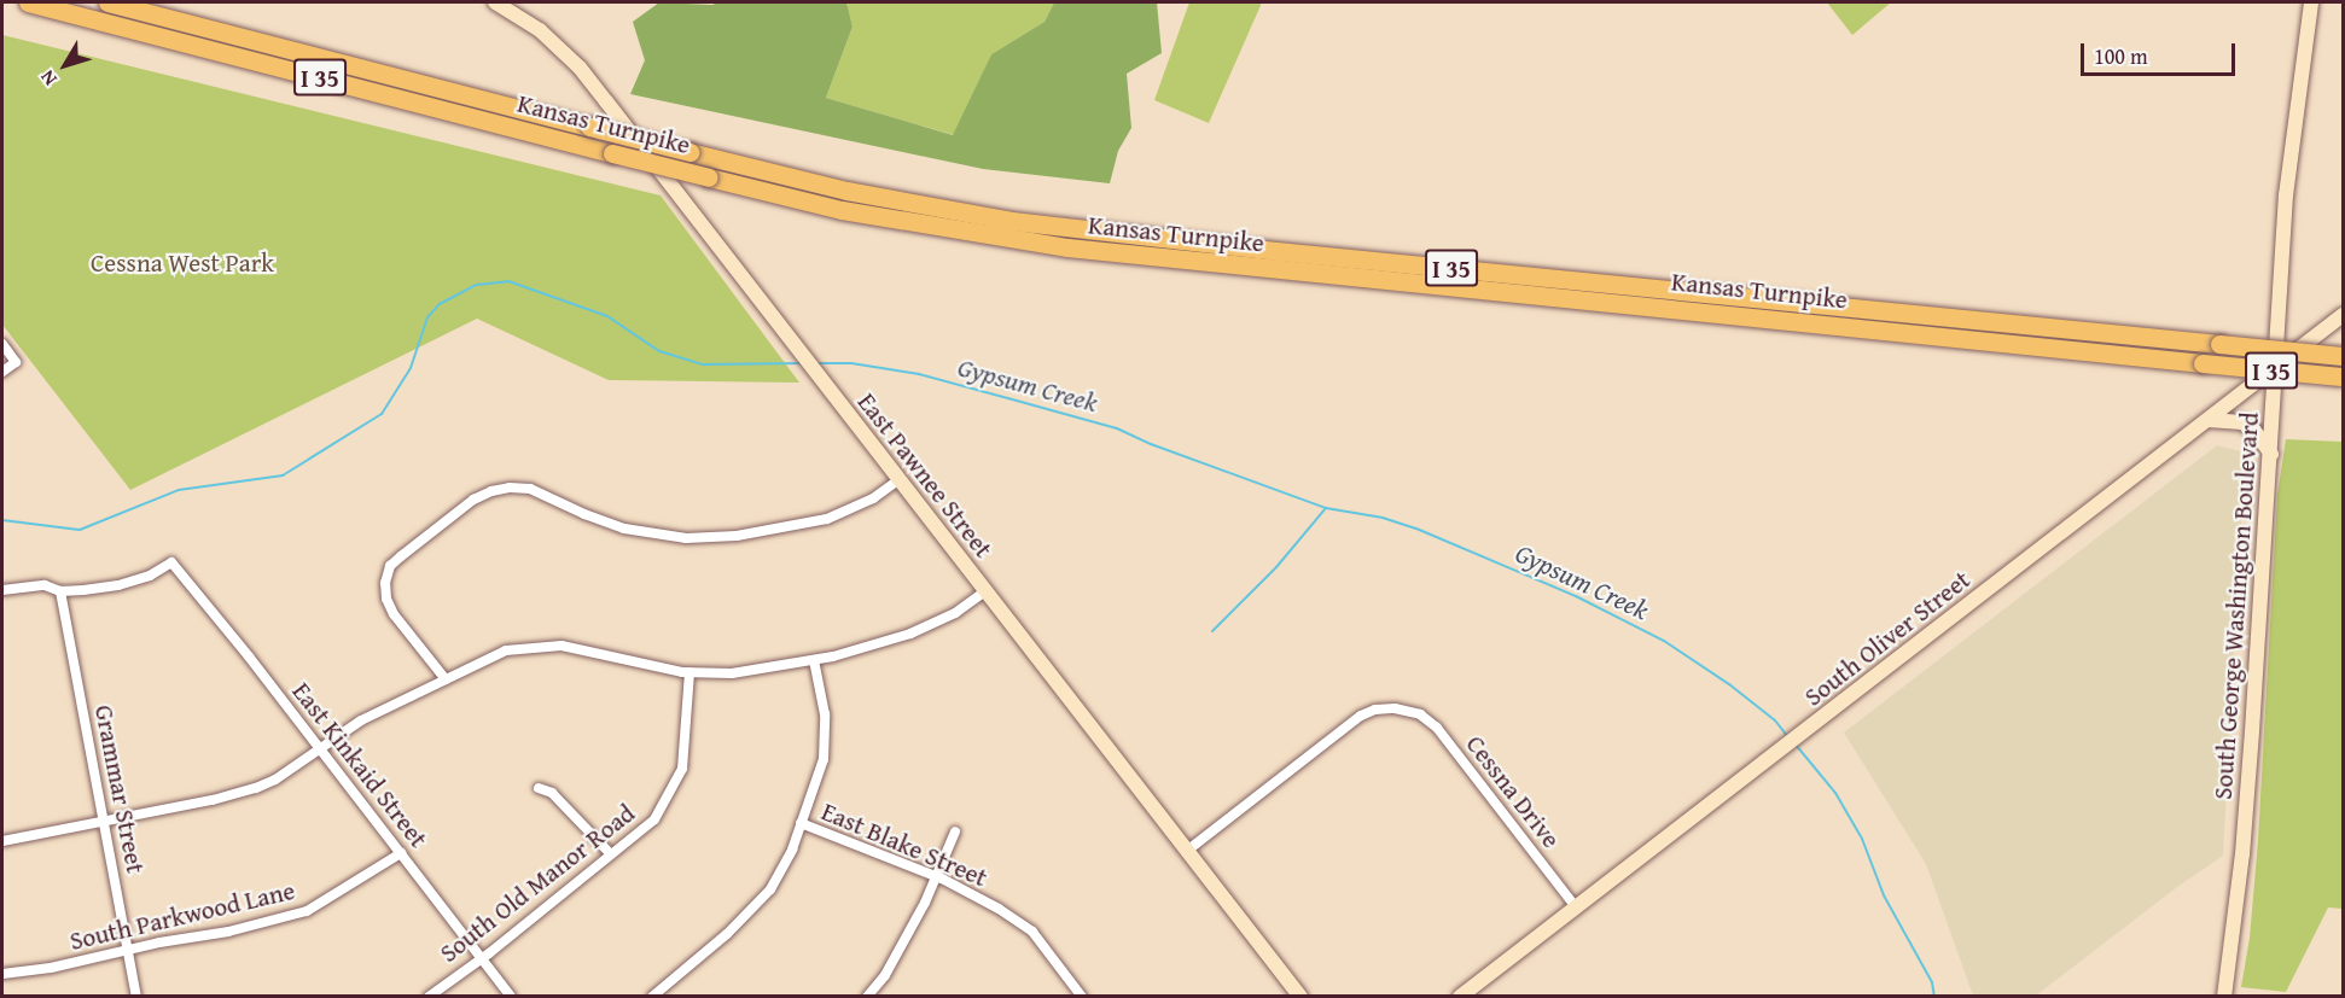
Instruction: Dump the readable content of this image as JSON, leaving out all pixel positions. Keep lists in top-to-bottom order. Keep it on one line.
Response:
{"streets":{"highway":["I 35","Kansas Turnpike"],"main road":["East Pawnee Street","South George Washington Boulevard","South Oliver Street"],"street":["East Kinkaid Street","Grammar Street","Cessna Drive","East Blake Street","South Old Manor Road","South Parkwood Lane"]},"crossings":[["East Pawnee Street","Cessna Drive"],["South George Washington Boulevard","South Oliver Street"],["South Oliver Street","Cessna Drive"],["East Kinkaid Street","Grammar Street"],["East Kinkaid Street","South Old Manor Road"],["East Kinkaid Street","South Parkwood Lane"],["Grammar Street","South Parkwood Lane"]],"water":["Gypsum Creek"],"parks":["Cessna West Park"],"scale_bar":"100 m","north":"bottom left"}
